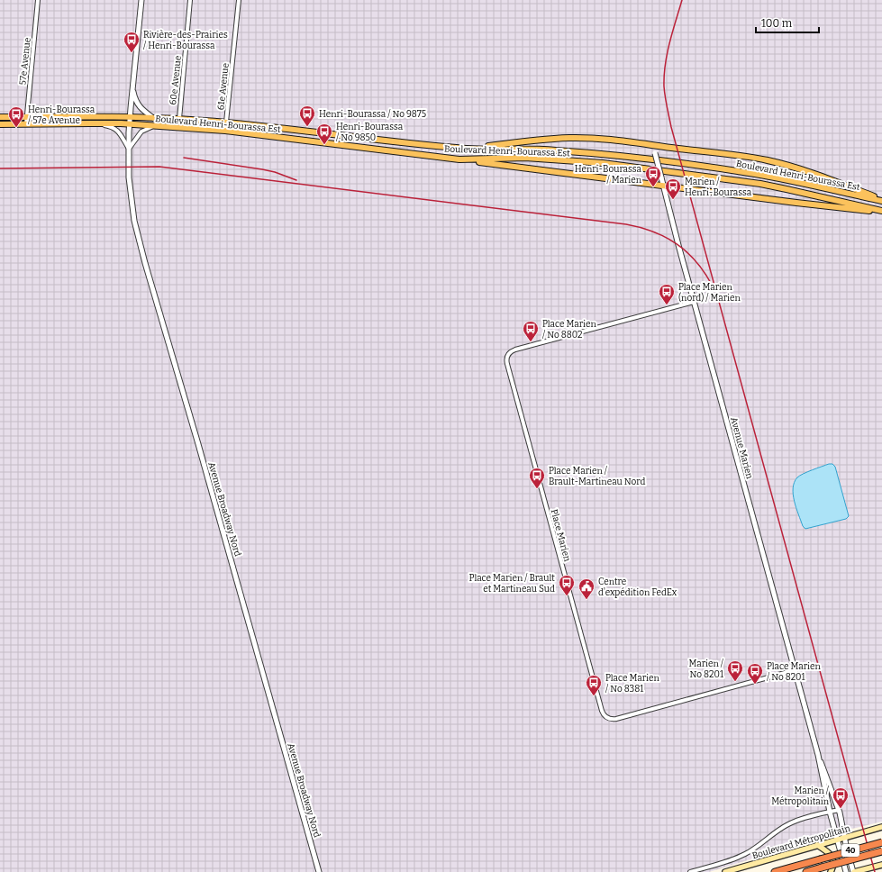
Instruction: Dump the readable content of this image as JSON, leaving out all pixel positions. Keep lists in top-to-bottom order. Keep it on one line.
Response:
{"streets":{"highway":["40"],"main road":["Boulevard Henri-Bourassa Est","Boulevard Métropolitain"],"street":["57e Avenue","60e Avenue","61e Avenue","Avenue Marien","Avenue Broadway Nord","Place Marien"]},"crossings":[["57e Avenue","Boulevard Henri-Bourassa Est"],["60e Avenue","Boulevard Henri-Bourassa Est"],["61e Avenue","Boulevard Henri-Bourassa Est"],["Boulevard Henri-Bourassa Est","Avenue Broadway Nord"],["Avenue Marien","Place Marien"],["Avenue Marien","Boulevard Métropolitain"]],"places":{"bus stop":["Rivière-des-Prairies / Henri-Bourassa","Henri-Bourassa / No 9875","Henri-Bourassa / 57e Avenue","Henri-Bourassa / No 9850","Henri-Bourassa / Marien","Marien / Henri-Bourassa","Place Marien (nord) / Marien","Place Marien / No 8802","Place Marien / Brault-Martineau Nord","Place Marien / Brault et Martineau Sud","Marien / No 8201","Place Marien / No 8201","Place Marien / No 8381","Marien / Métropolitain"],"public building":["Centre d'expédition FedEx"]},"scale_bar":"100 m"}
